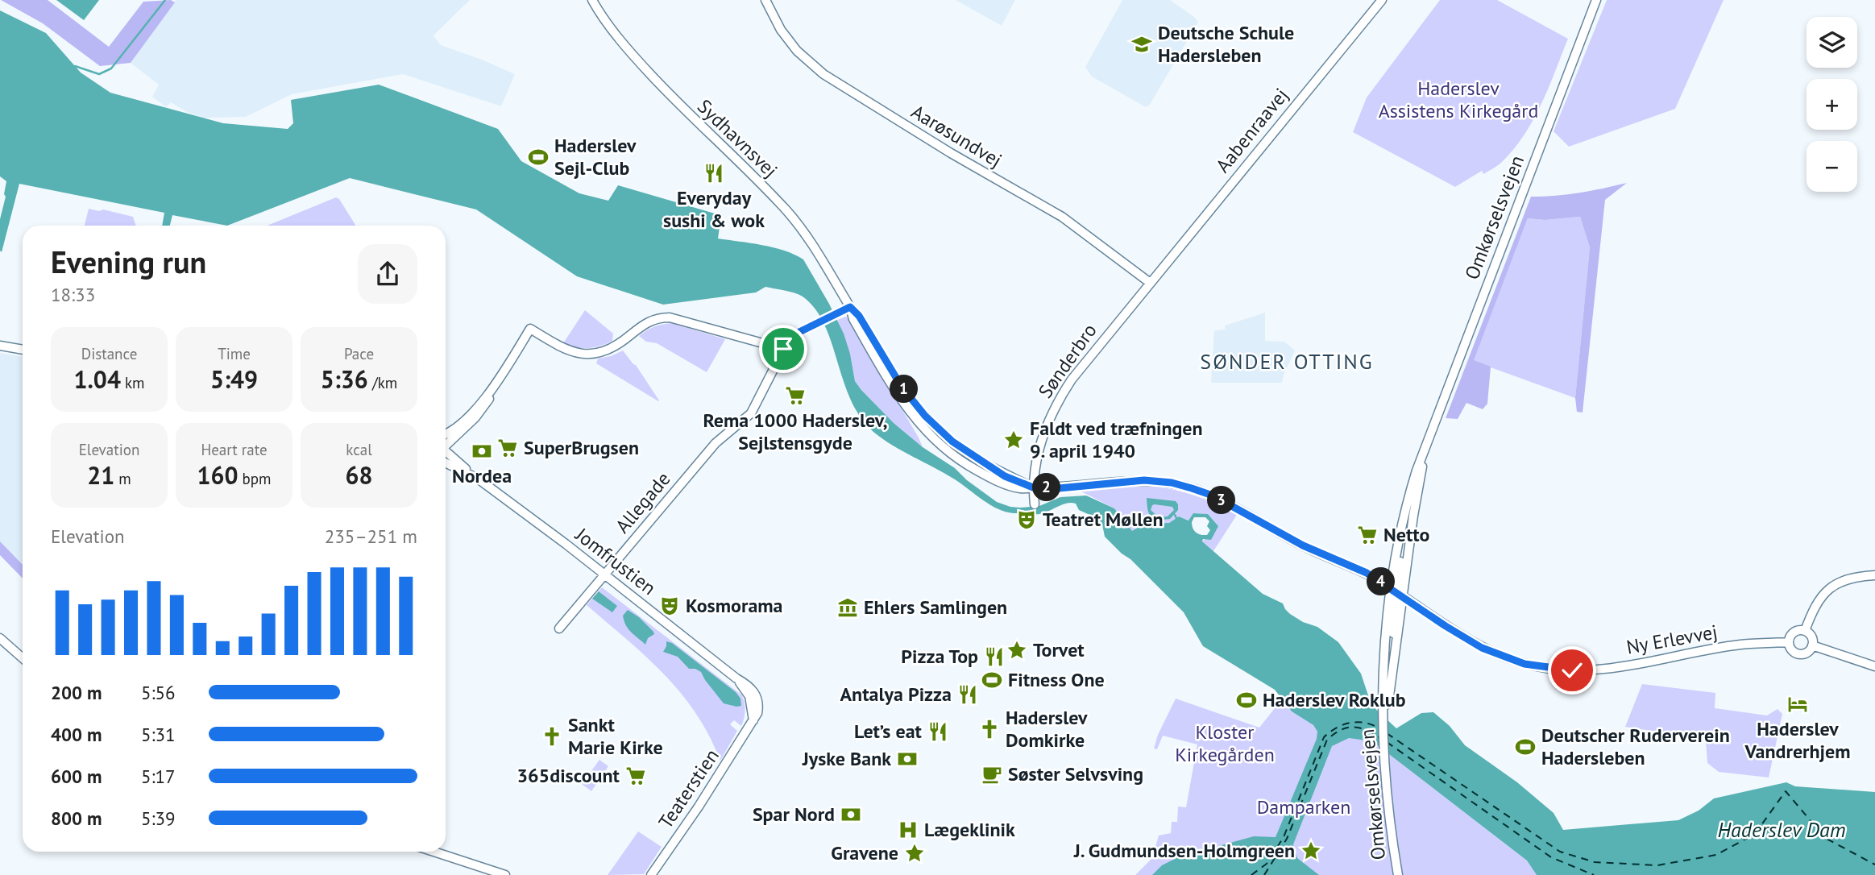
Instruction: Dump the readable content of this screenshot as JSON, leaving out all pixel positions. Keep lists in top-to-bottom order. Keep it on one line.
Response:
{"streets":{"street":["Aabenraavej","Aarøsundvej","Sydhavnsvej","Omkørselsvejen","Sønderbro","Allegade","Jomfrustien","Ny Erlevvej","Teaterstien"]},"crossings":[["Aabenraavej","Aarøsundvej"],["Aabenraavej","Sønderbro"],["Aarøsundvej","Sønderbro"],["Sydhavnsvej","Sønderbro"],["Sydhavnsvej","Ny Erlevvej"],["Omkørselsvejen","Ny Erlevvej"],["Sønderbro","Ny Erlevvej"],["Allegade","Jomfrustien"],["Jomfrustien","Teaterstien"]],"districts":["SØNDER OTTING"],"water":["Haderslev Dam"],"parks":["Haderslev Assistens Kirkegård","Kloster Kirkegården","Damparken"],"places":{"school or university":["Deutsche Schule Hadersleben"],"sports":["Haderslev Sejl-Club","Fitness One","Haderslev Roklub","Deutscher Ruderverein Hadersleben"],"restaurant":["Everyday sushi & wok","Pizza Top","Antalya Pizza","Let’s eat"],"supermarket":["Rema 1000 Haderslev, Sejlstensgyde","SuperBrugsen","Netto","365discount"],"place":["Faldt ved træfningen 9. april 1940","Torvet","J. Gudmundsen-Holmgreen","Gravene"],"bank":["Nordea","Jyske Bank","Spar Nord"],"theatre":["Teatret Møllen","Kosmorama"],"museum":["Ehlers Samlingen"],"hotel":["Haderslev Vandrerhjem"],"church":["Haderslev Domkirke","Sankt Marie Kirke"],"cafe":["Søster Selvsving"],"hospital":["Lægeklinik"]},"page":{"map_buttons":["+","−"],"heading":["Evening run","18:33"],"stats":[["Distance","1.04 km"],["Time","5:49"],["Pace","5:36 /km"],["Elevation","21 m"],["Heart rate","160 bpm"],["kcal","68"]],"pins":["1","2","3","4"],"chart":["Elevation","235–251 m"],"list":[{"name":"200 m","note":"5:56"},{"name":"400 m","note":"5:31"},{"name":"600 m","note":"5:17"},{"name":"800 m","note":"5:39"}]}}
